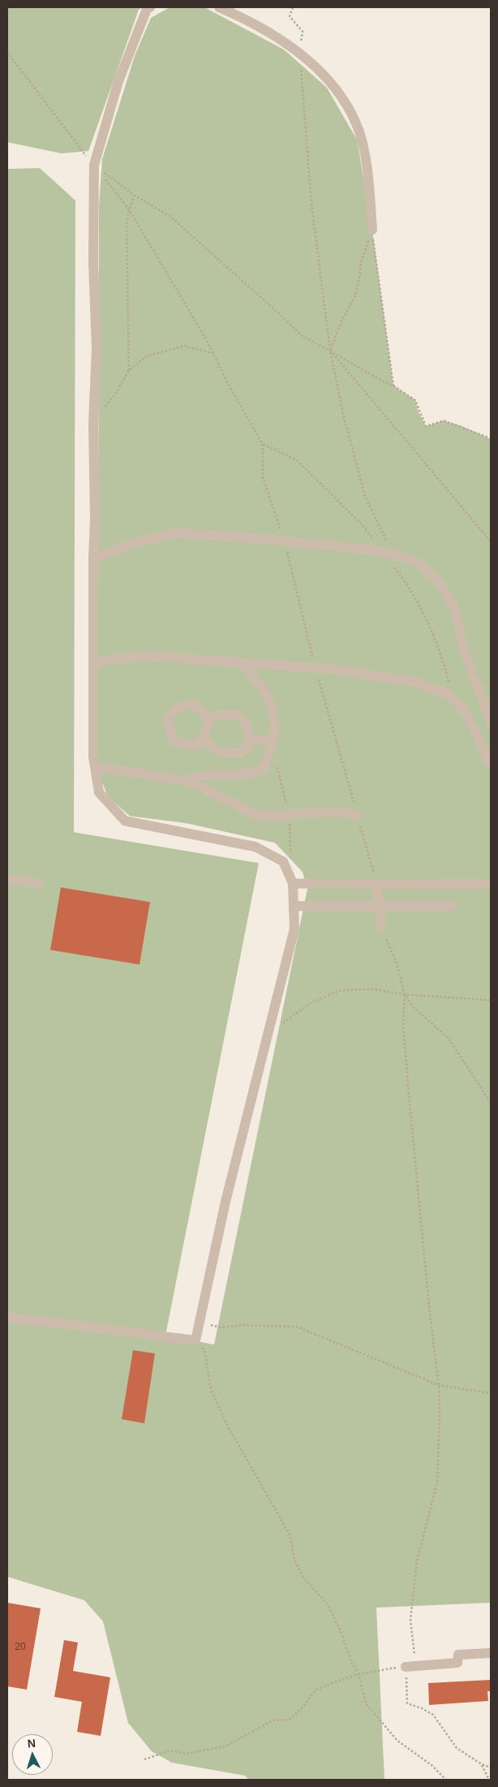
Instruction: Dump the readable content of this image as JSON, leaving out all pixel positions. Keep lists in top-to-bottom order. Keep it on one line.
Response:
{"house_numbers":["20"],"north":"top"}
